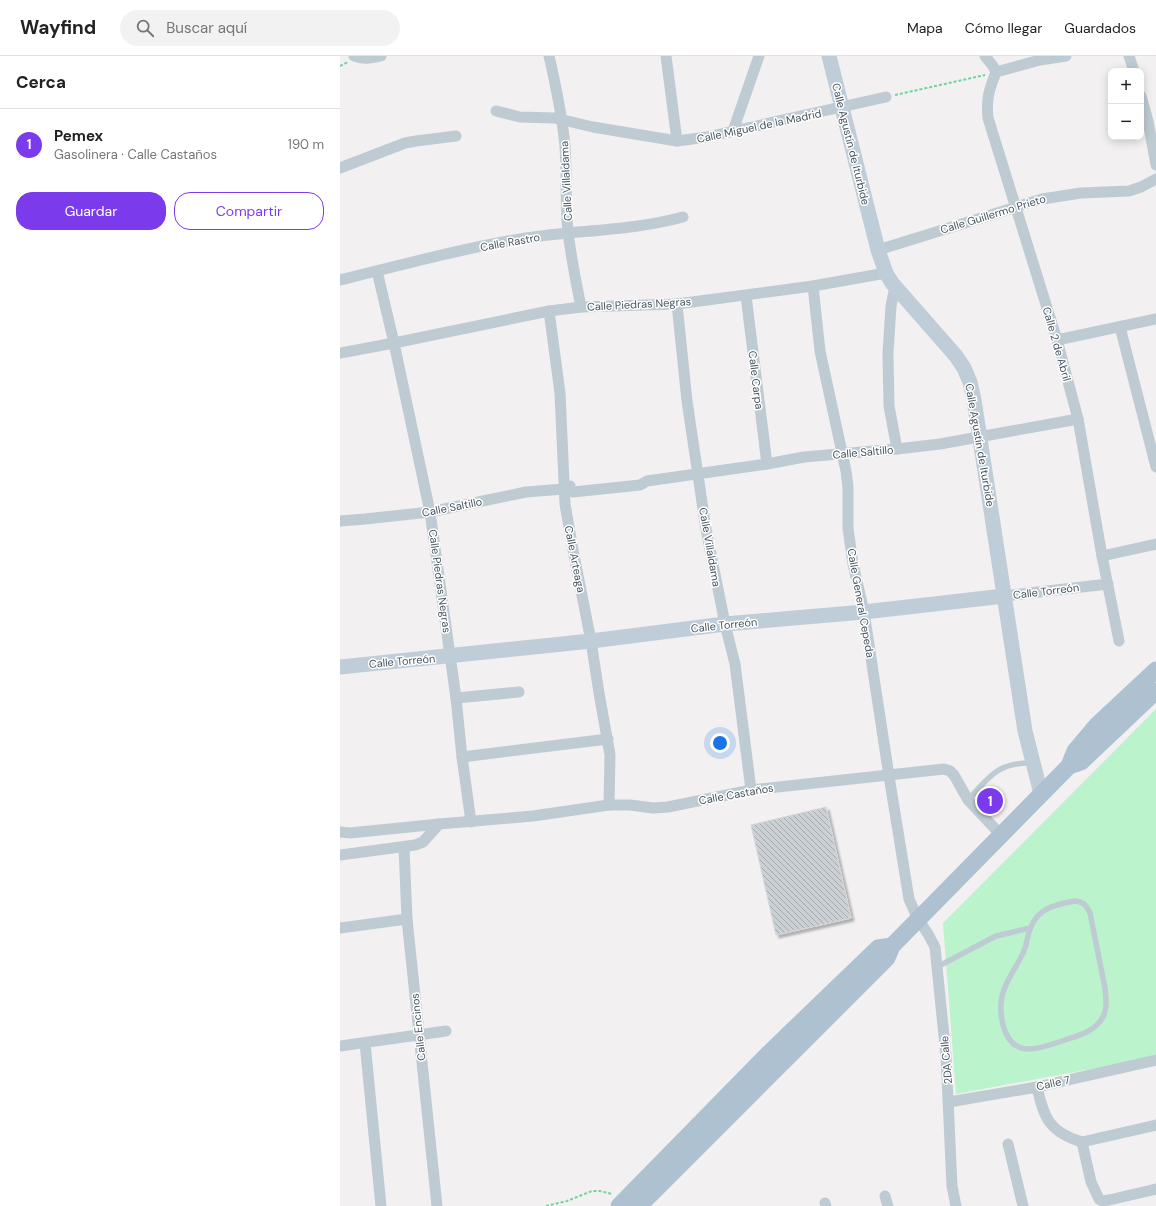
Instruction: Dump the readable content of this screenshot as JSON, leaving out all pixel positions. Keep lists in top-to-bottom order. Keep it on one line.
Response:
{"streets":{"main road":["Calle Agustín de Iturbide","Calle Torreón"],"street":["Calle Miguel de la Madrid","Calle Villaldama","Calle Guillermo Prieto","Calle Rastro","Calle Piedras Negras","Calle 2 de Abril","Calle Carpa","Calle Saltillo","Calle Arteaga","Calle General Cepeda","Calle Castaños","Calle Encinos","2DA Calle","Calle 7"]},"crossings":[["Calle Miguel de la Madrid","Calle Agustín de Iturbide"],["Calle Miguel de la Madrid","Calle Villaldama"],["Calle Agustín de Iturbide","Calle Guillermo Prieto"],["Calle Agustín de Iturbide","Calle Piedras Negras"],["Calle Agustín de Iturbide","Calle Saltillo"],["Calle Agustín de Iturbide","Calle Torreón"],["Calle Villaldama","Calle Rastro"],["Calle Villaldama","Calle Piedras Negras"],["Calle Villaldama","Calle Saltillo"],["Calle Villaldama","Calle Torreón"],["Calle Villaldama","Calle Castaños"],["Calle Guillermo Prieto","Calle 2 de Abril"],["Calle Rastro","Calle Piedras Negras"],["Calle Piedras Negras","Calle Carpa"],["Calle Piedras Negras","Calle Saltillo"],["Calle Piedras Negras","Calle Arteaga"],["Calle Piedras Negras","Calle Torreón"],["Calle Piedras Negras","Calle General Cepeda"],["Calle Piedras Negras","Calle Castaños"],["Calle 2 de Abril","Calle Saltillo"],["Calle 2 de Abril","Calle Torreón"],["Calle Carpa","Calle Saltillo"],["Calle Saltillo","Calle Arteaga"],["Calle Saltillo","Calle General Cepeda"],["Calle Arteaga","Calle Torreón"],["Calle Arteaga","Calle Castaños"],["Calle Torreón","Calle General Cepeda"],["Calle General Cepeda","Calle Castaños"],["Calle General Cepeda","2DA Calle"],["2DA Calle","Calle 7"]],"page":{"header":"Wayfind","search":"Buscar aquí","nav":["Mapa","Cómo llegar","Guardados"],"heading":"Cerca","map_buttons":["+","−"],"list":[{"mark":"1","name":"Pemex","note":"Gasolinera · Calle Castaños","value":"190 m"}],"buttons":["Guardar","Compartir"],"pins":"1"}}
